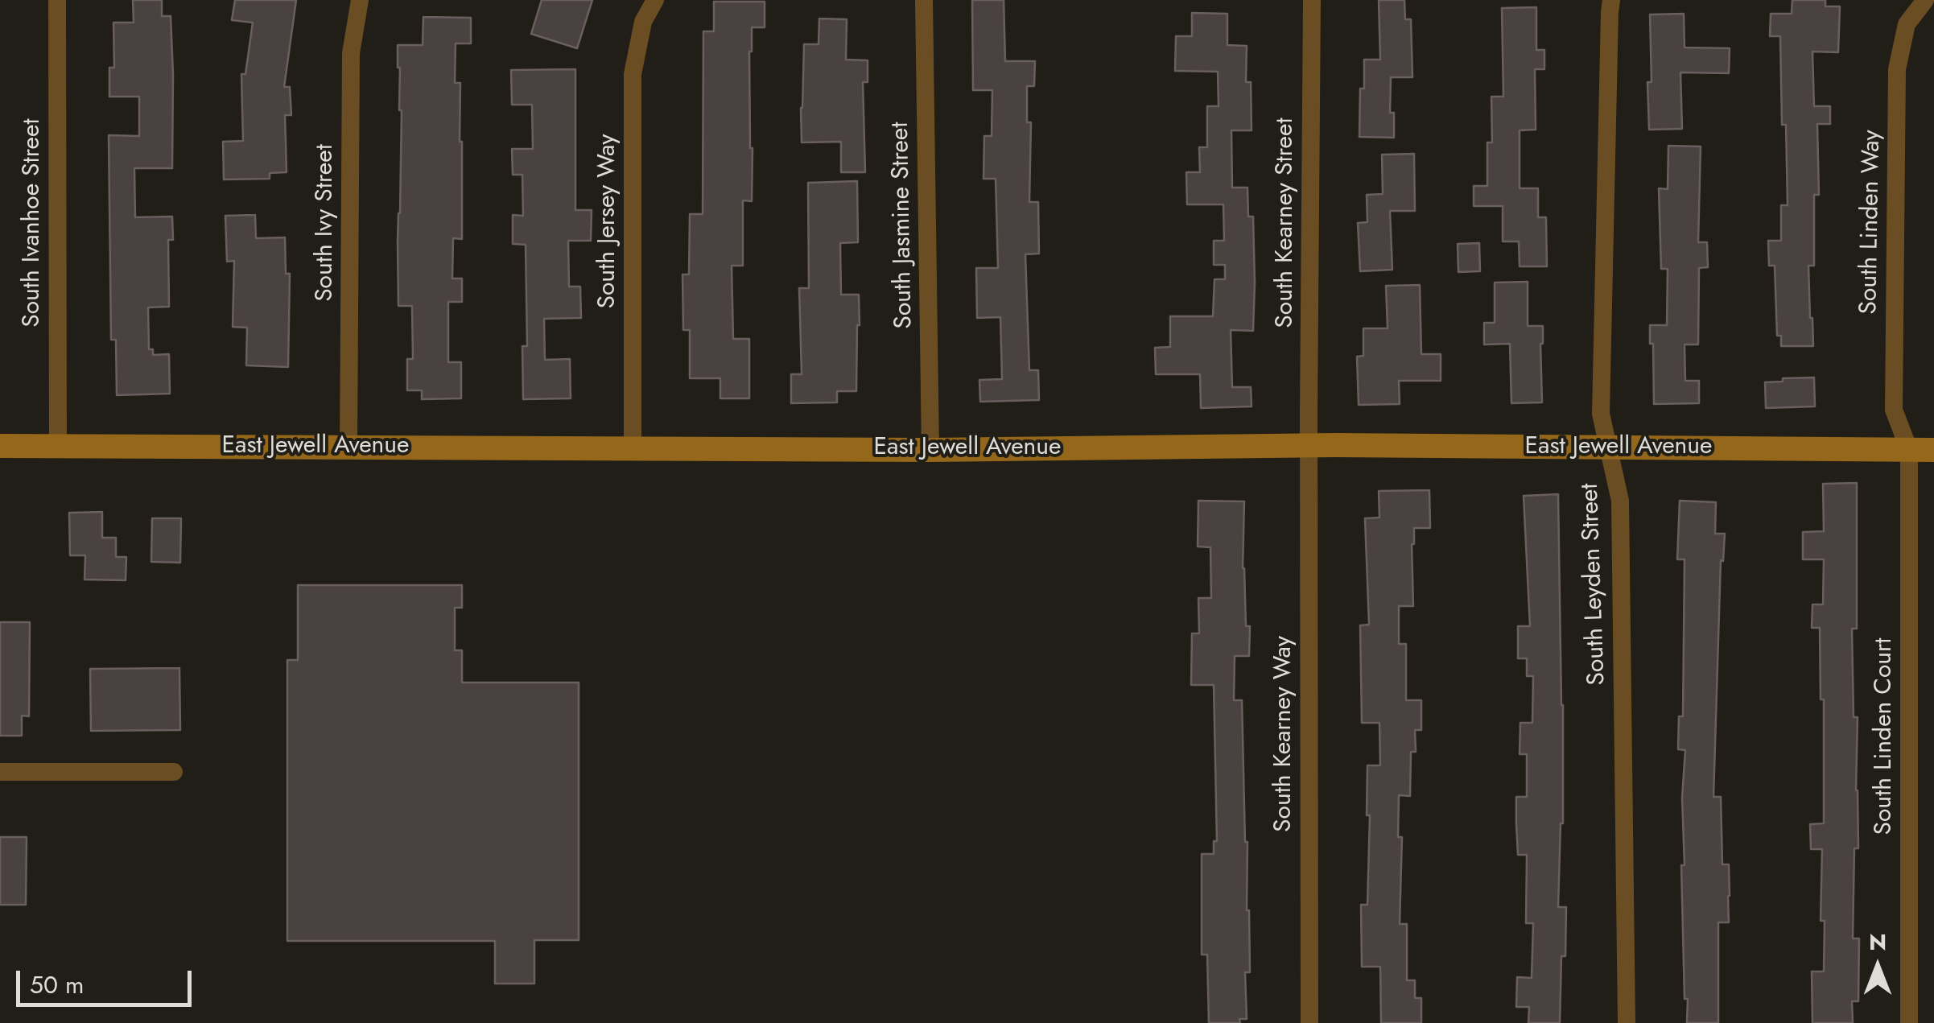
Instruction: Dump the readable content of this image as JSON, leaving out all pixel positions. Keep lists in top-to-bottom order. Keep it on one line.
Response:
{"streets":{"street":["South Jersey Way","South Linden Way","South Ivanhoe Street","South Ivy Street","South Kearney Street","South Jasmine Street","East Jewell Avenue","South Leyden Street","South Kearney Way","South Linden Court"]},"crossings":[["South Jersey Way","East Jewell Avenue"],["South Linden Way","East Jewell Avenue"],["South Linden Way","South Linden Court"],["South Ivanhoe Street","East Jewell Avenue"],["South Ivy Street","East Jewell Avenue"],["South Kearney Street","East Jewell Avenue"],["South Kearney Street","South Kearney Way"],["South Jasmine Street","East Jewell Avenue"],["East Jewell Avenue","South Leyden Street"],["East Jewell Avenue","South Kearney Way"],["East Jewell Avenue","South Linden Court"]],"scale_bar":"50 m","north":"top"}
